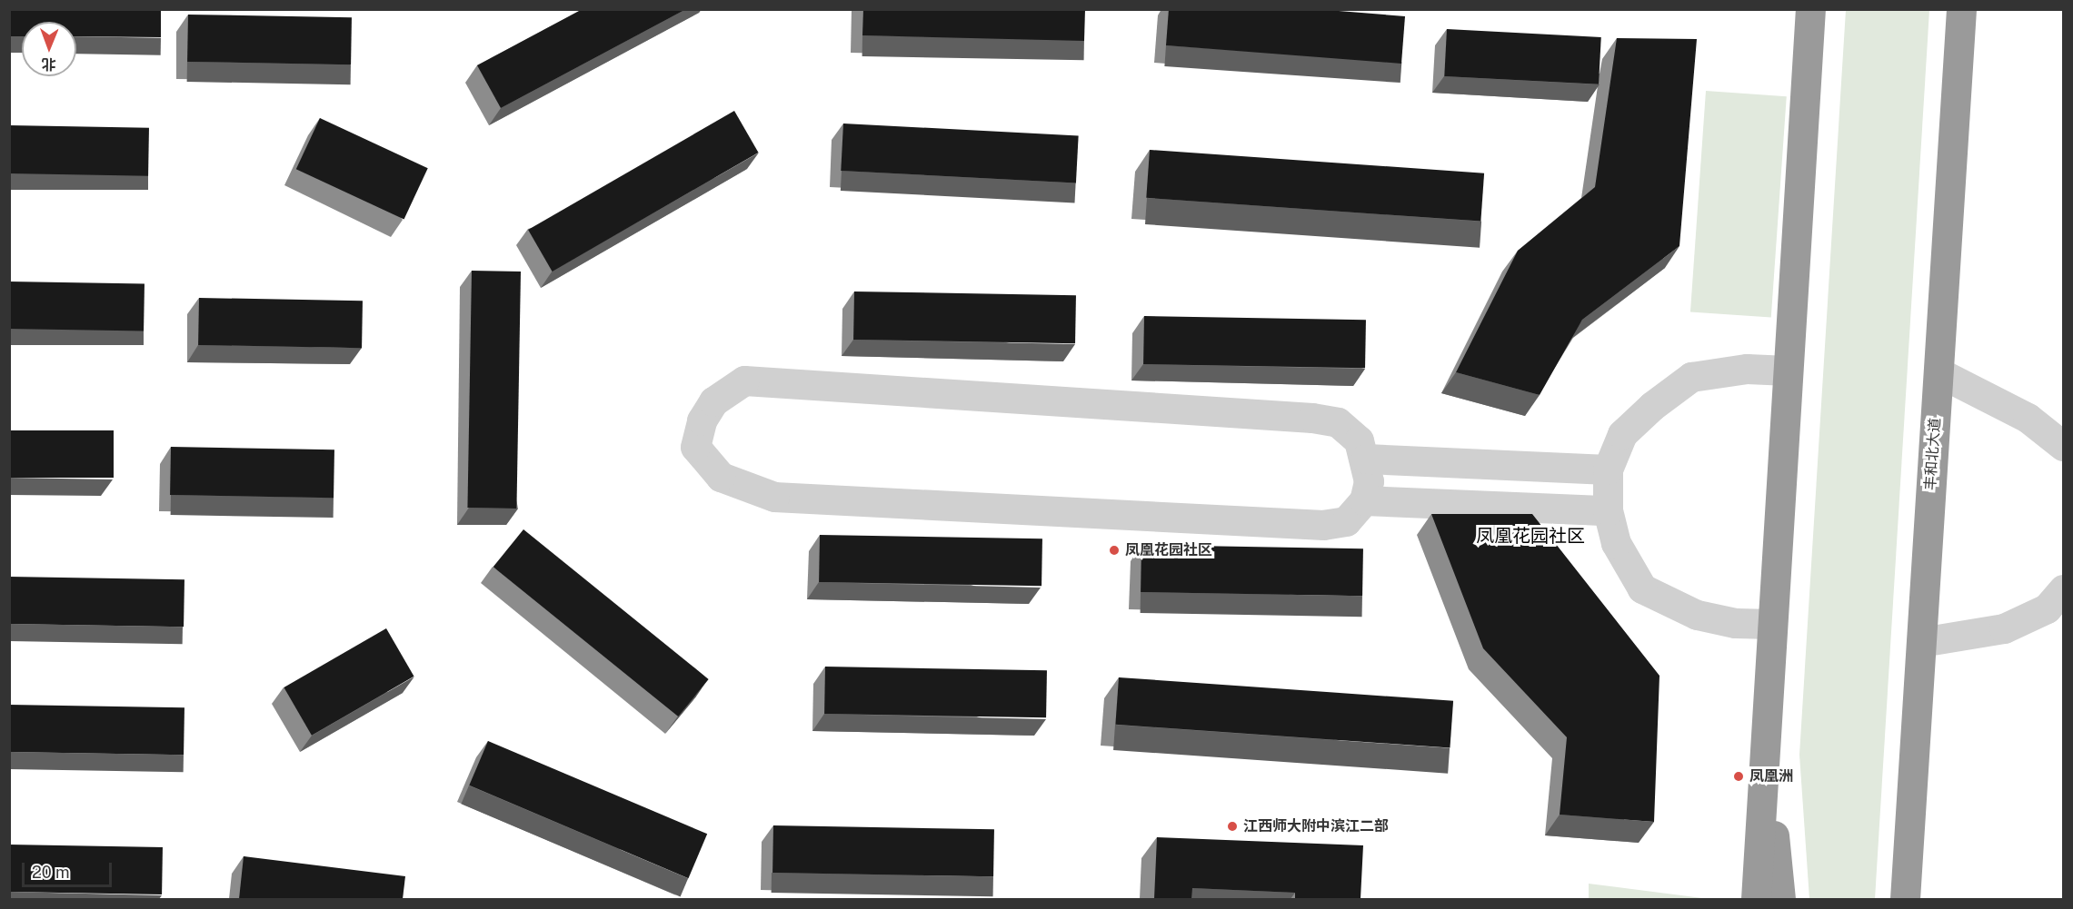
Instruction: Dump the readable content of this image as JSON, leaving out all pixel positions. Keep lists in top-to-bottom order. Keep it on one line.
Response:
{"streets":{"highway":["丰和北大道"]},"districts":["凤凰花园社区"],"places":["凤凰花园社区","凤凰洲","江西师大附中滨江二部"],"scale_bar":"20 m","north":"bottom"}
